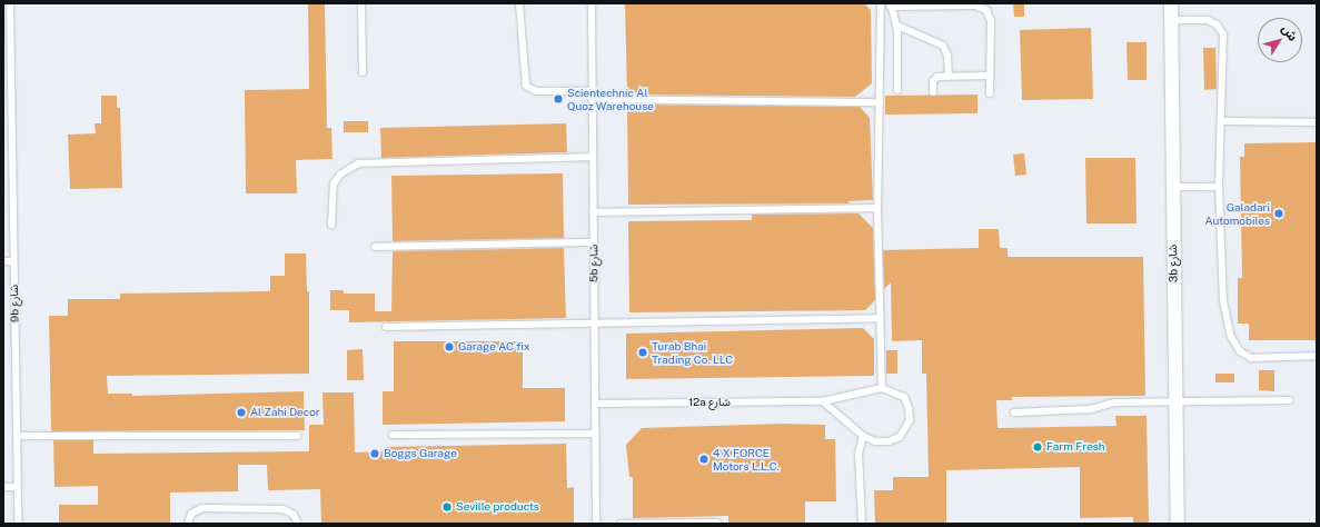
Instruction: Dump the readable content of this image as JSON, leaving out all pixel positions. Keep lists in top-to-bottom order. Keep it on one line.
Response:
{"streets":{"street":["3b شارع"],"lane":["5b شارع","9b شارع","12a شارع"]},"crossings":[["5b شارع","12a شارع"]],"places":["Scientechnic Al Quoz Warehouse","Galadari Automobiles","Garage AC fix","Turab Bhai Trading Co. LLC","Al Zahi Decor","Farm Fresh","Boggs Garage","4 X FORCE Motors L.L.C.","Seville products"],"north":"top right"}
